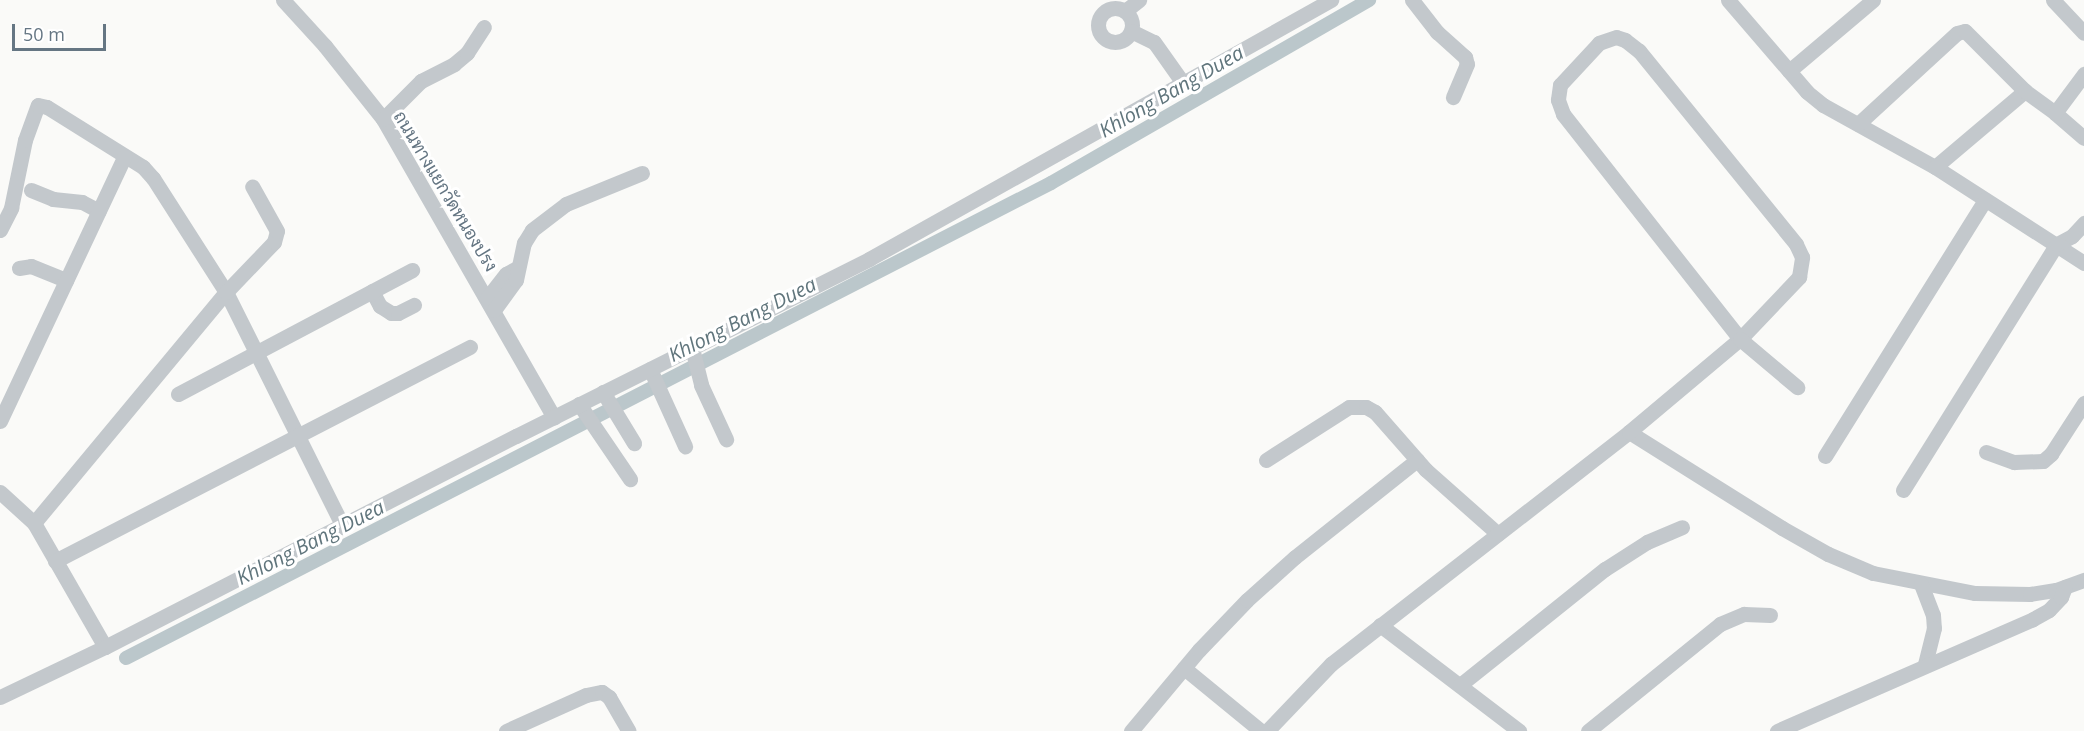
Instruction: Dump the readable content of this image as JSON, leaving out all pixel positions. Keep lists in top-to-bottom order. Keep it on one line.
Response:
{"streets":{"street":["ถนนทางแยกวัดหนองปรง"]},"water":["Khlong Bang Duea"],"scale_bar":"50 m"}
